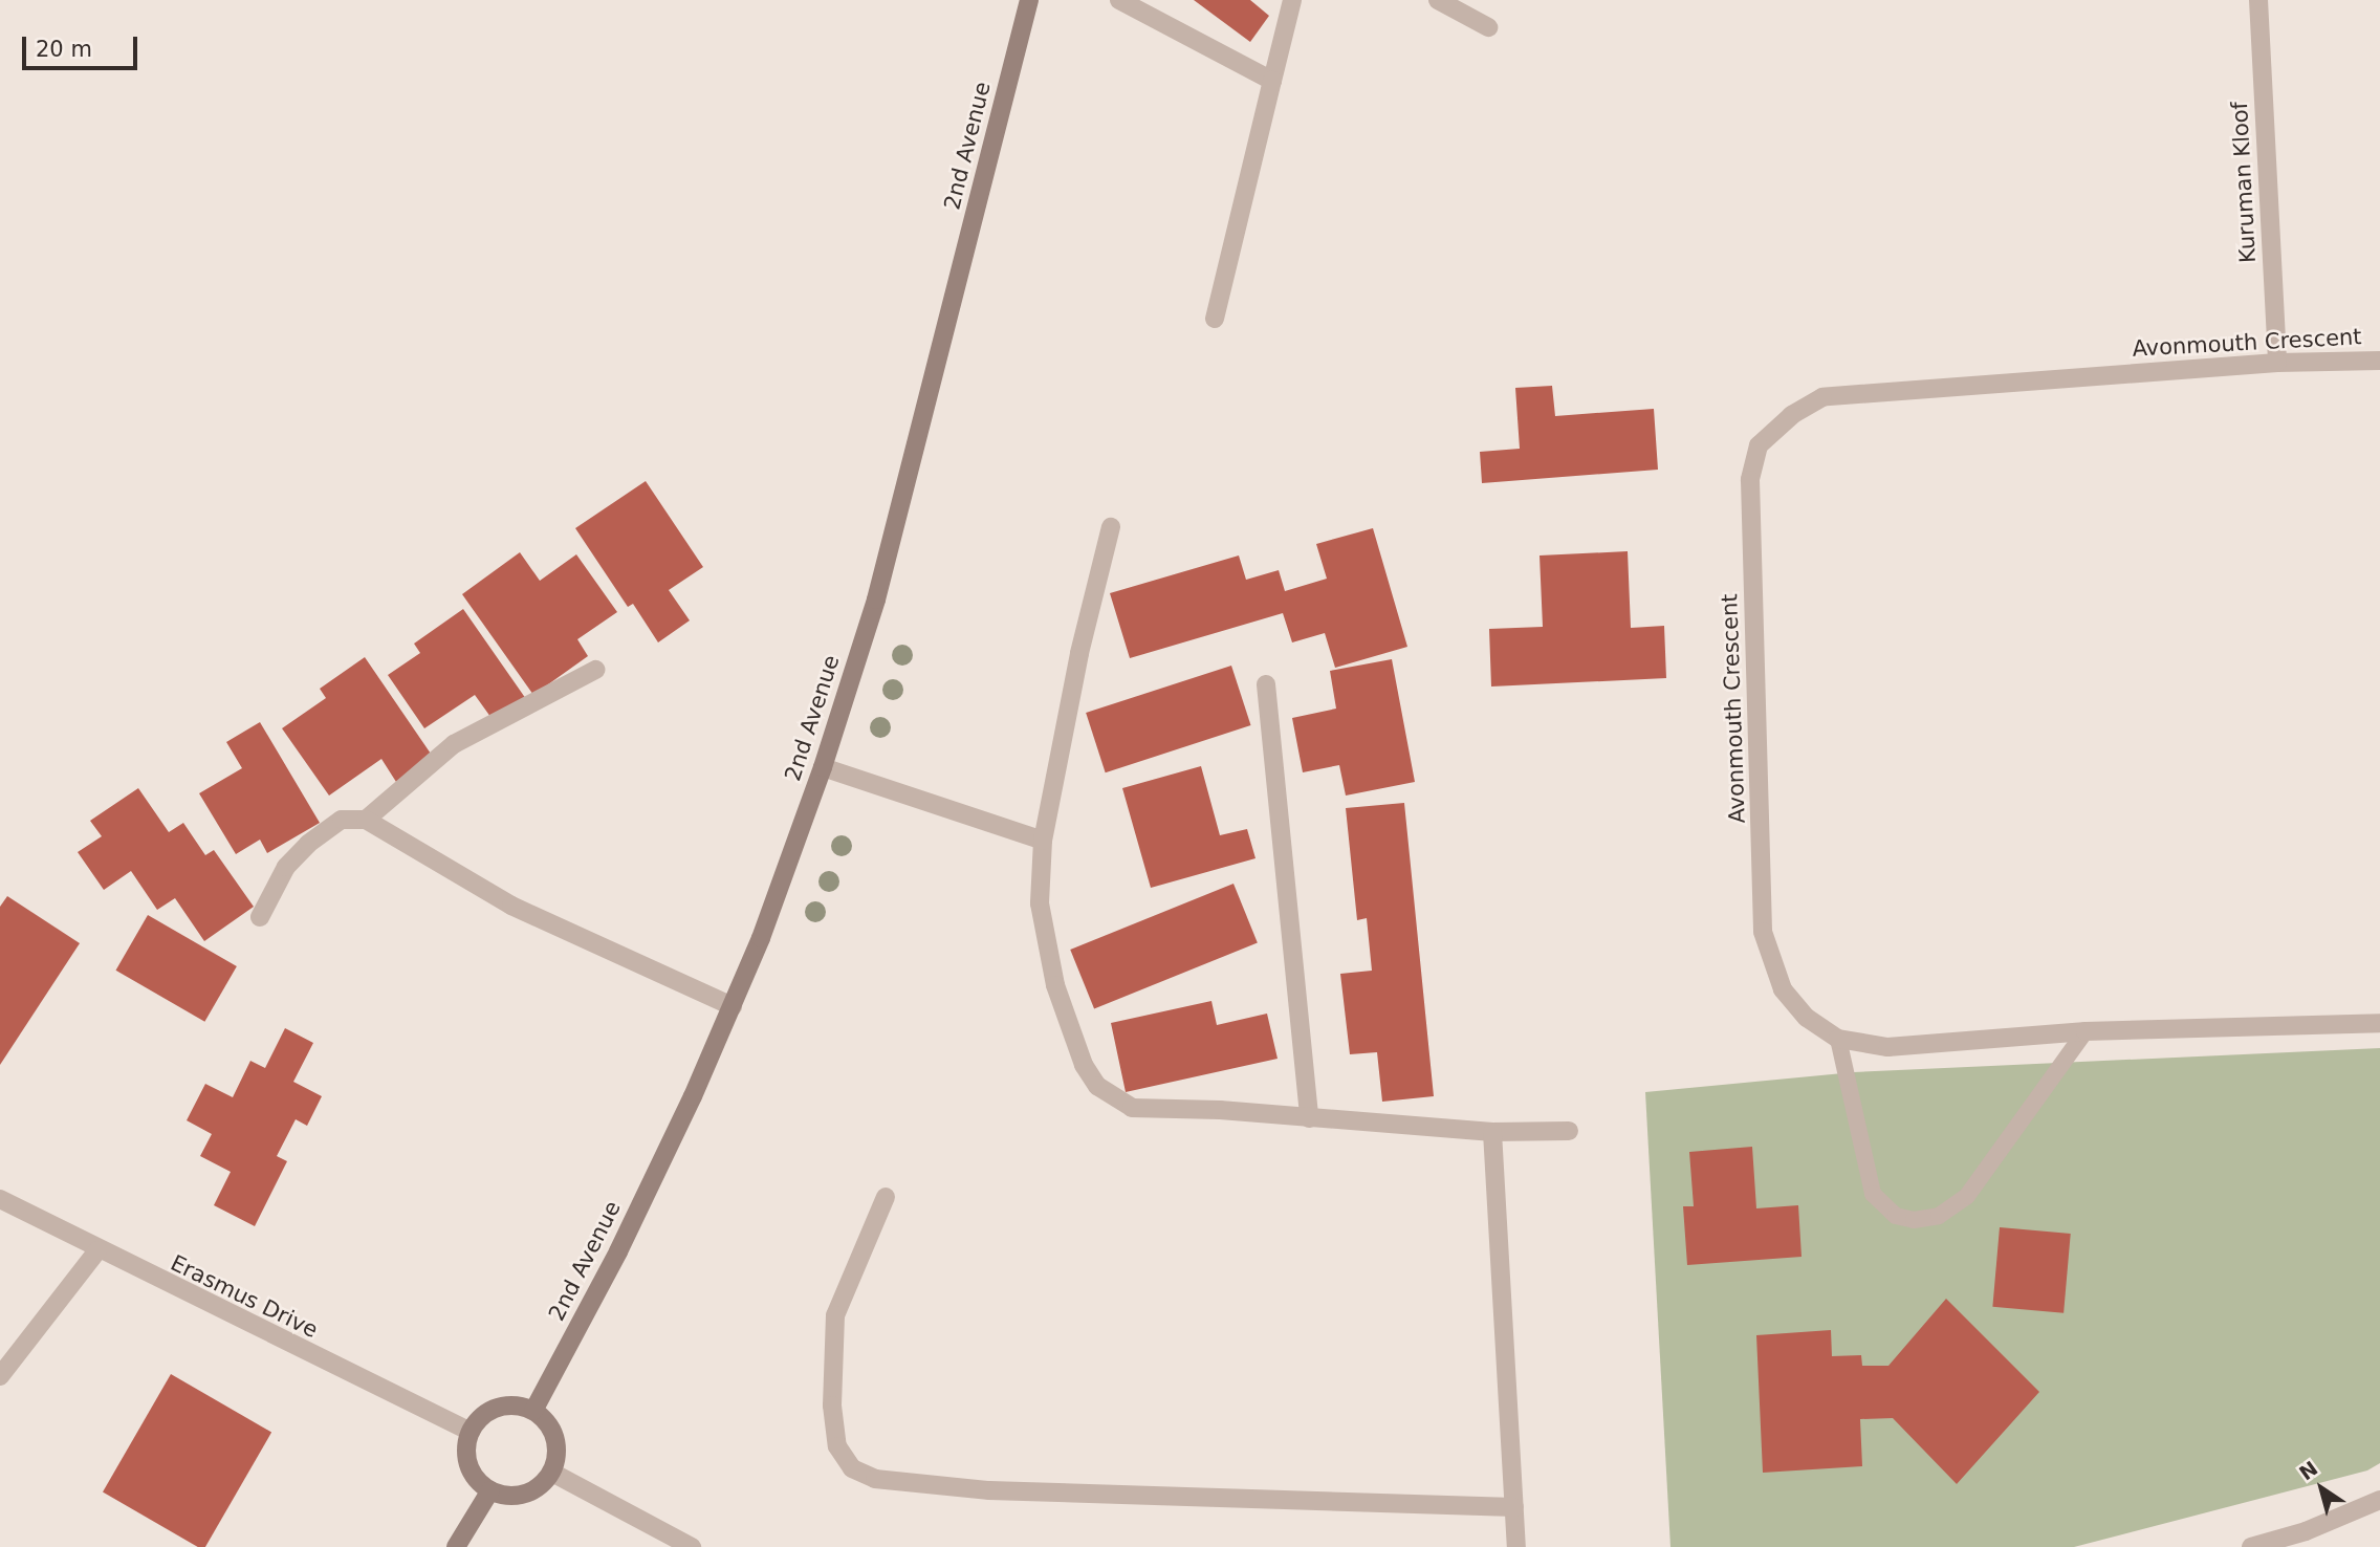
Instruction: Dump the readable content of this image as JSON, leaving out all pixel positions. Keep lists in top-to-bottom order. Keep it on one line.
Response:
{"streets":{"street":["2nd Avenue","Kuruman Kloof","Avonmouth Crescent","Erasmus Drive"]},"crossings":[["2nd Avenue","Erasmus Drive"],["Kuruman Kloof","Avonmouth Crescent"]],"scale_bar":"20 m","north":"top left"}
